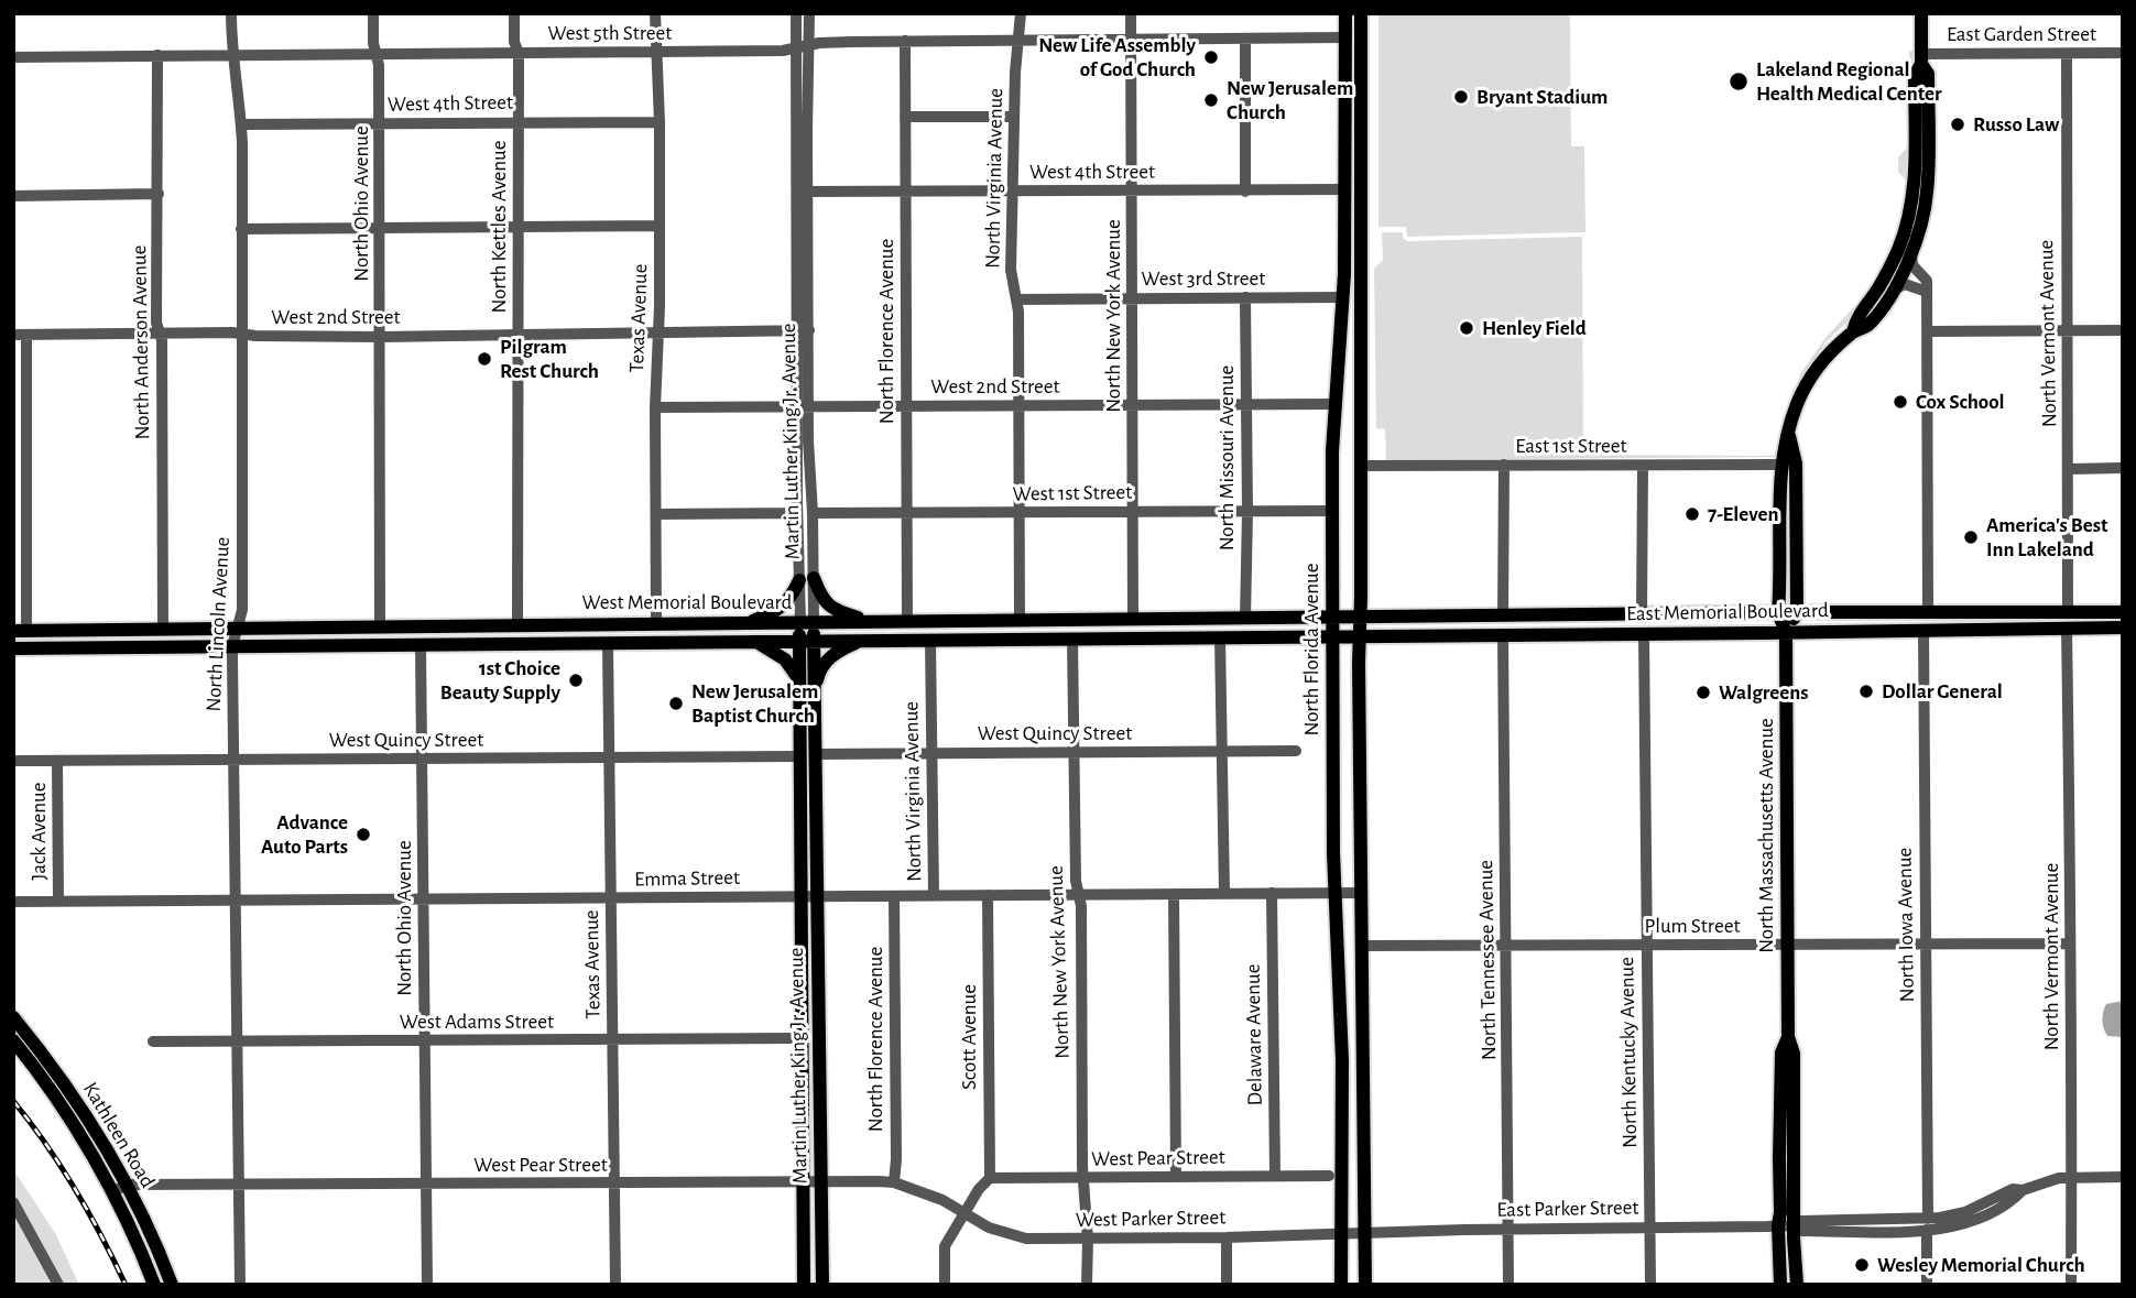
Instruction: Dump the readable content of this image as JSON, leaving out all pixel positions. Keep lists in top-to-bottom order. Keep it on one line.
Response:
{"streets":{"main road":["Martin Luther King Jr. Avenue","West Memorial Boulevard","East Memorial Boulevard","North Florida Avenue","North Massachusetts Avenue","Kathleen Road"],"street":["West 5th Street","East Garden Street","West 4th Street","North Virginia Avenue","North Ohio Avenue","North Kettles Avenue","West 3rd Street","North New York Avenue","West 2nd Street","Texas Avenue","North Florence Avenue","North Vermont Avenue","North Anderson Avenue","East 1st Street","North Missouri Avenue","West 1st Street","North Lincoln Avenue","West Quincy Street","Jack Avenue","Emma Street","North Iowa Avenue","Plum Street","North Tennessee Avenue","West Adams Street","Delaware Avenue","Scott Avenue","North Kentucky Avenue","West Pear Street","East Parker Street","West Parker Street"]},"crossings":[["West 5th Street","North Virginia Avenue"],["West 5th Street","North Ohio Avenue"],["West 5th Street","North Kettles Avenue"],["West 5th Street","North New York Avenue"],["West 5th Street","Texas Avenue"],["West 5th Street","North Florence Avenue"],["West 5th Street","North Anderson Avenue"],["West 5th Street","Martin Luther King Jr. Avenue"],["West 5th Street","North Lincoln Avenue"],["West 5th Street","North Florida Avenue"],["East Garden Street","North Vermont Avenue"],["West 4th Street","North Virginia Avenue"],["West 4th Street","North Ohio Avenue"],["West 4th Street","North Kettles Avenue"],["West 4th Street","North New York Avenue"],["West 4th Street","Texas Avenue"],["West 4th Street","North Florence Avenue"],["West 4th Street","Martin Luther King Jr. Avenue"],["West 4th Street","North Lincoln Avenue"],["West 4th Street","North Florida Avenue"],["North Virginia Avenue","West 3rd Street"],["North Virginia Avenue","West 2nd Street"],["North Virginia Avenue","West 1st Street"],["North Virginia Avenue","West Memorial Boulevard"],["North Virginia Avenue","West Quincy Street"],["North Virginia Avenue","Emma Street"],["North Ohio Avenue","West 2nd Street"],["North Ohio Avenue","West Memorial Boulevard"],["North Ohio Avenue","West Quincy Street"],["North Ohio Avenue","Emma Street"],["North Ohio Avenue","West Adams Street"],["North Ohio Avenue","West Pear Street"],["North Kettles Avenue","West 2nd Street"],["North Kettles Avenue","West Memorial Boulevard"],["West 3rd Street","North New York Avenue"],["West 3rd Street","North Missouri Avenue"],["West 3rd Street","North Florida Avenue"],["North New York Avenue","West 2nd Street"],["North New York Avenue","West 1st Street"],["North New York Avenue","West Memorial Boulevard"],["North New York Avenue","West Quincy Street"],["North New York Avenue","Emma Street"],["North New York Avenue","West Pear Street"],["North New York Avenue","West Parker Street"],["West 2nd Street","Texas Avenue"],["West 2nd Street","North Florence Avenue"],["West 2nd Street","North Anderson Avenue"],["West 2nd Street","Martin Luther King Jr. Avenue"],["West 2nd Street","North Missouri Avenue"],["West 2nd Street","North Lincoln Avenue"],["West 2nd Street","North Florida Avenue"],["Texas Avenue","West Memorial Boulevard"],["Texas Avenue","West Quincy Street"],["Texas Avenue","Emma Street"],["Texas Avenue","West Adams Street"],["Texas Avenue","West Pear Street"],["North Florence Avenue","West 1st Street"],["North Florence Avenue","West Memorial Boulevard"],["North Florence Avenue","Emma Street"],["North Florence Avenue","West Pear Street"],["North Vermont Avenue","East Memorial Boulevard"],["North Vermont Avenue","Plum Street"],["North Vermont Avenue","East Parker Street"],["North Anderson Avenue","West Memorial Boulevard"],["Martin Luther King Jr. Avenue","West 1st Street"],["Martin Luther King Jr. Avenue","West Memorial Boulevard"],["Martin Luther King Jr. Avenue","West Quincy Street"],["Martin Luther King Jr. Avenue","Emma Street"],["Martin Luther King Jr. Avenue","West Adams Street"],["Martin Luther King Jr. Avenue","West Pear Street"],["North Missouri Avenue","West 1st Street"],["North Missouri Avenue","West Memorial Boulevard"],["West 1st Street","North Florida Avenue"],["West Memorial Boulevard","East Memorial Boulevard"],["West Memorial Boulevard","North Lincoln Avenue"],["West Memorial Boulevard","North Florida Avenue"],["East Memorial Boulevard","North Florida Avenue"],["East Memorial Boulevard","North Massachusetts Avenue"],["East Memorial Boulevard","North Iowa Avenue"],["East Memorial Boulevard","North Tennessee Avenue"],["East Memorial Boulevard","North Kentucky Avenue"],["North Lincoln Avenue","West Quincy Street"],["North Lincoln Avenue","Emma Street"],["North Lincoln Avenue","West Adams Street"],["North Lincoln Avenue","West Pear Street"],["North Florida Avenue","Emma Street"],["North Florida Avenue","East Parker Street"],["North Florida Avenue","West Parker Street"],["West Quincy Street","Jack Avenue"],["Jack Avenue","Emma Street"],["North Massachusetts Avenue","Plum Street"],["North Massachusetts Avenue","East Parker Street"],["Emma Street","Delaware Avenue"],["Emma Street","Scott Avenue"],["North Iowa Avenue","Plum Street"],["North Iowa Avenue","East Parker Street"],["Plum Street","North Tennessee Avenue"],["Plum Street","North Kentucky Avenue"],["North Tennessee Avenue","East Parker Street"],["Delaware Avenue","West Pear Street"],["Scott Avenue","West Pear Street"],["North Kentucky Avenue","East Parker Street"],["Kathleen Road","West Pear Street"],["West Pear Street","West Parker Street"],["East Parker Street","West Parker Street"]],"places":["New Life Assembly of God Church","Lakeland Regional Health Medical Center","Bryant Stadium","New Jerusalem Church","Russo Law","Henley Field","Pilgram Rest Church","Cox School","7-Eleven","America's Best Inn Lakeland","1st Choice Beauty Supply","Dollar General","Walgreens","New Jerusalem Baptist Church","Advance Auto Parts","Wesley Memorial Church"]}
